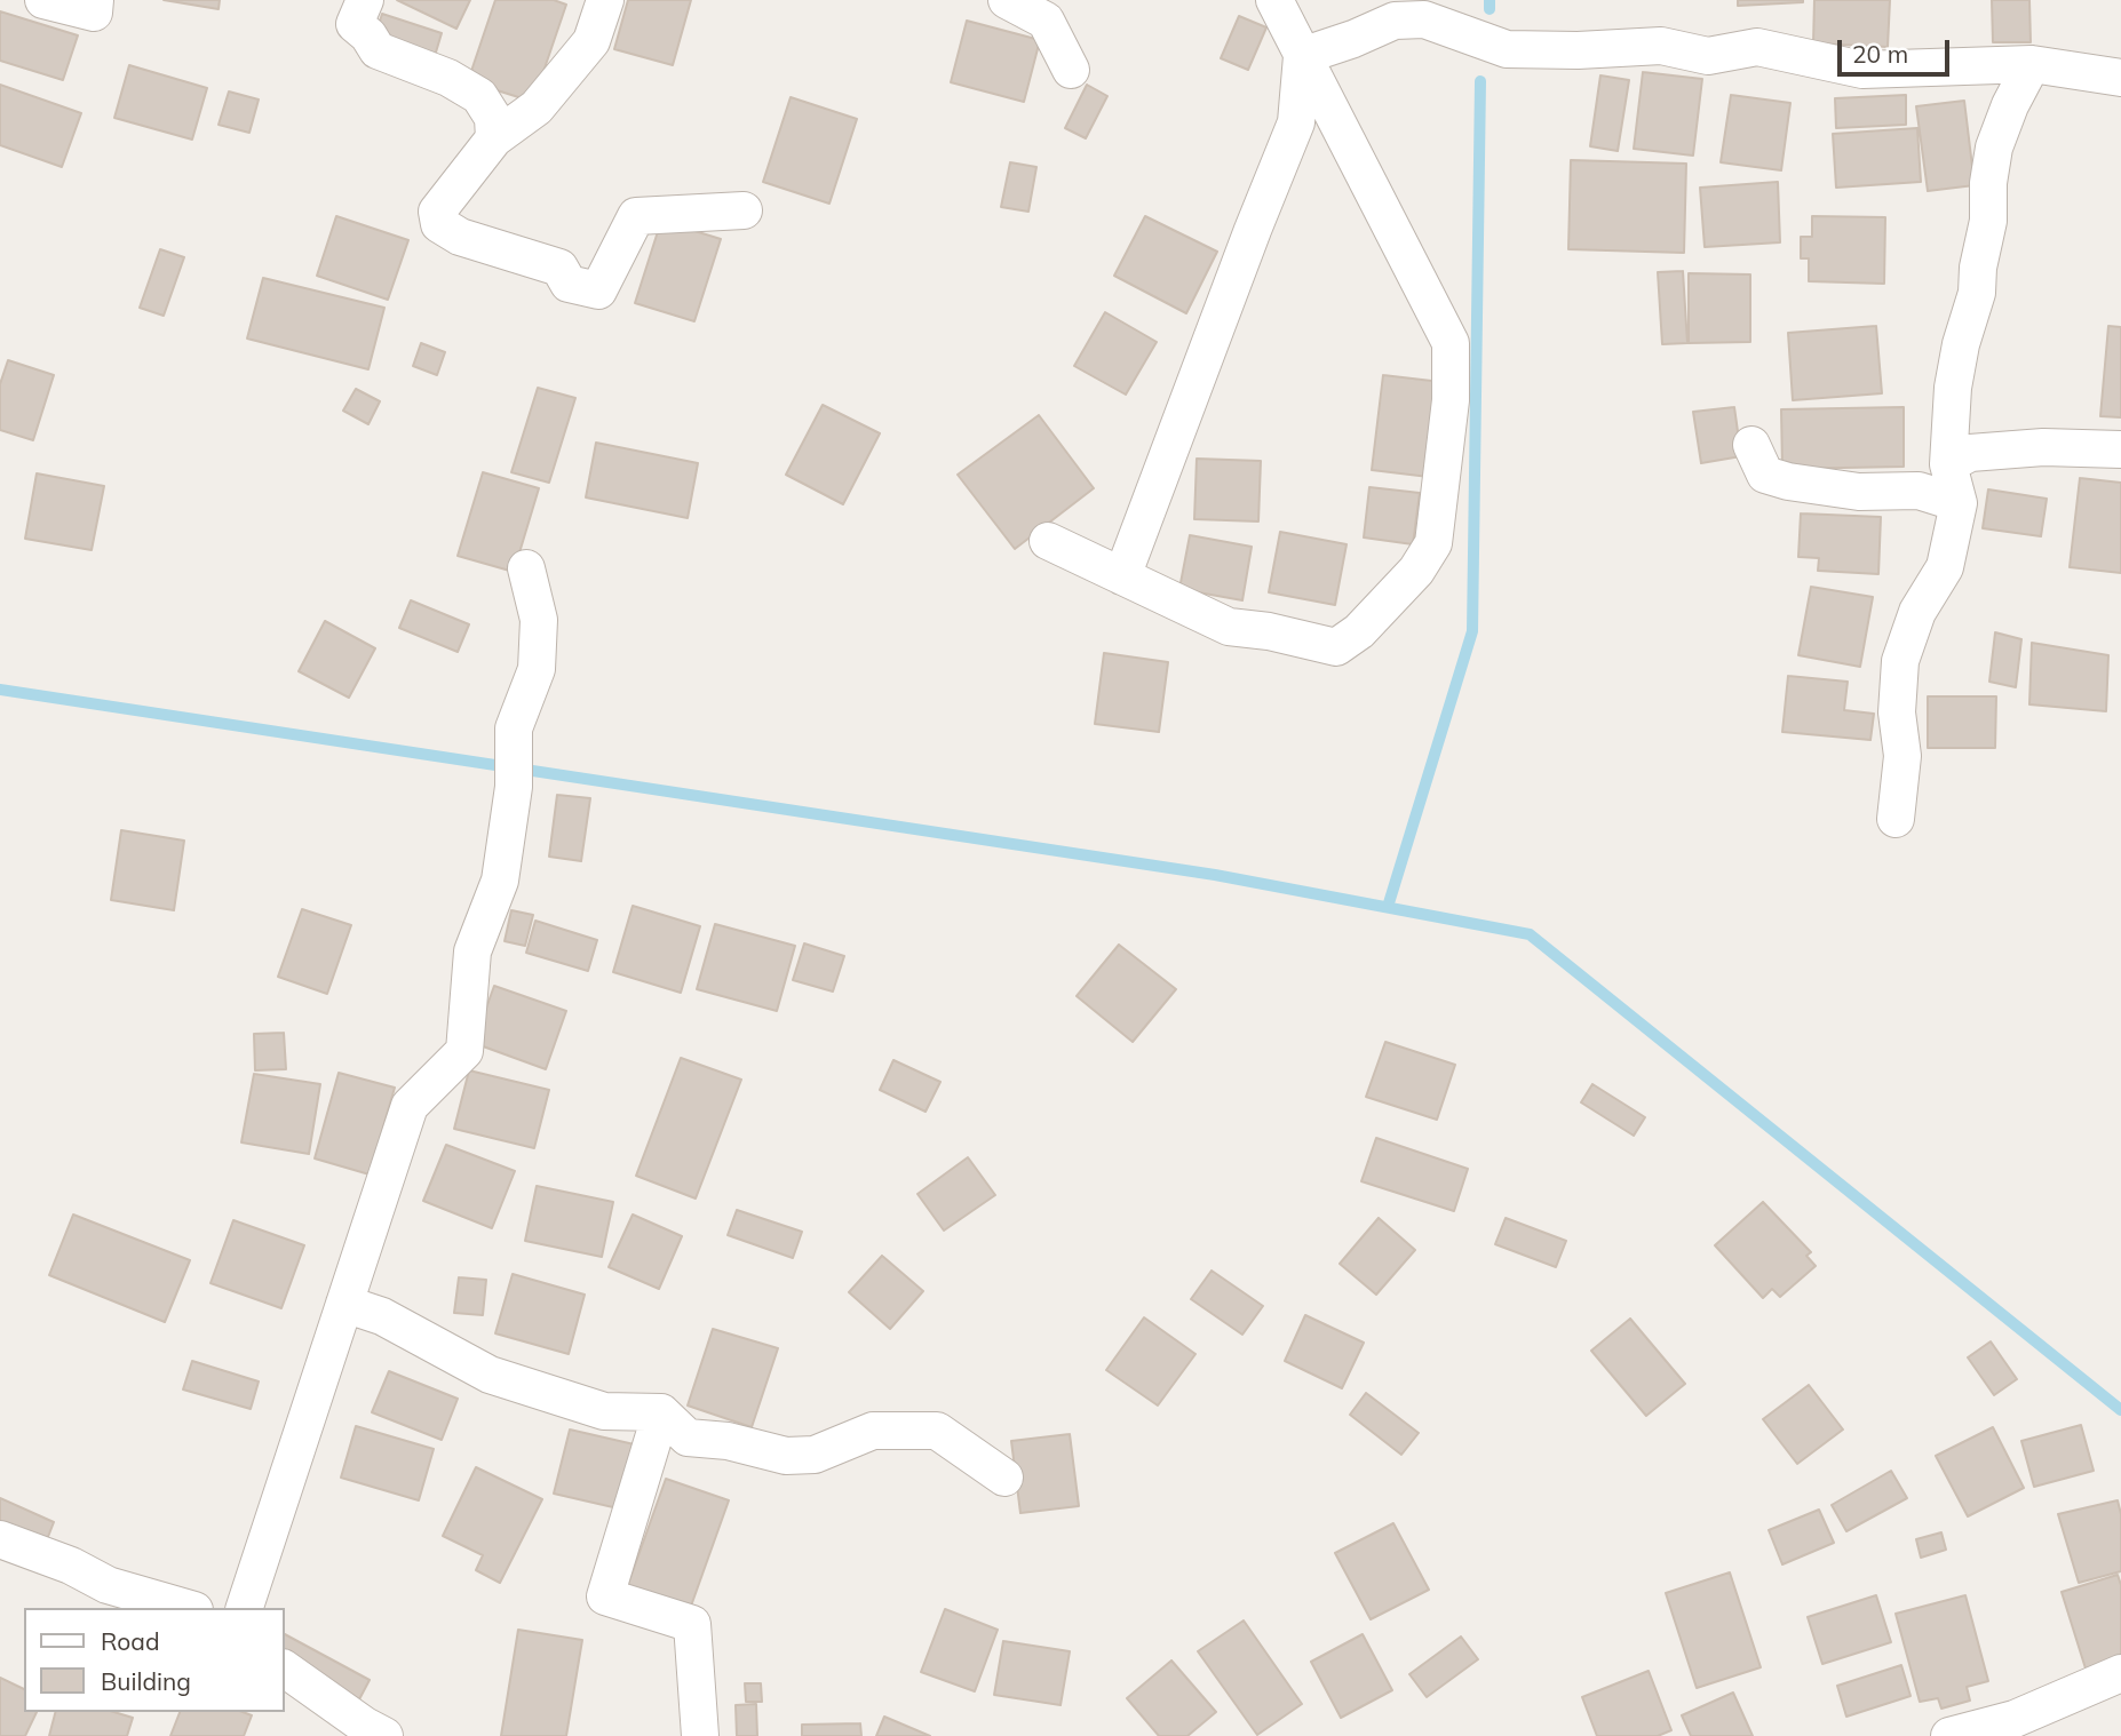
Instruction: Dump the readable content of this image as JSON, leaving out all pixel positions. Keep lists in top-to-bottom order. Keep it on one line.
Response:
{"legend":["Road","Building"],"scale_bar":"20 m"}
